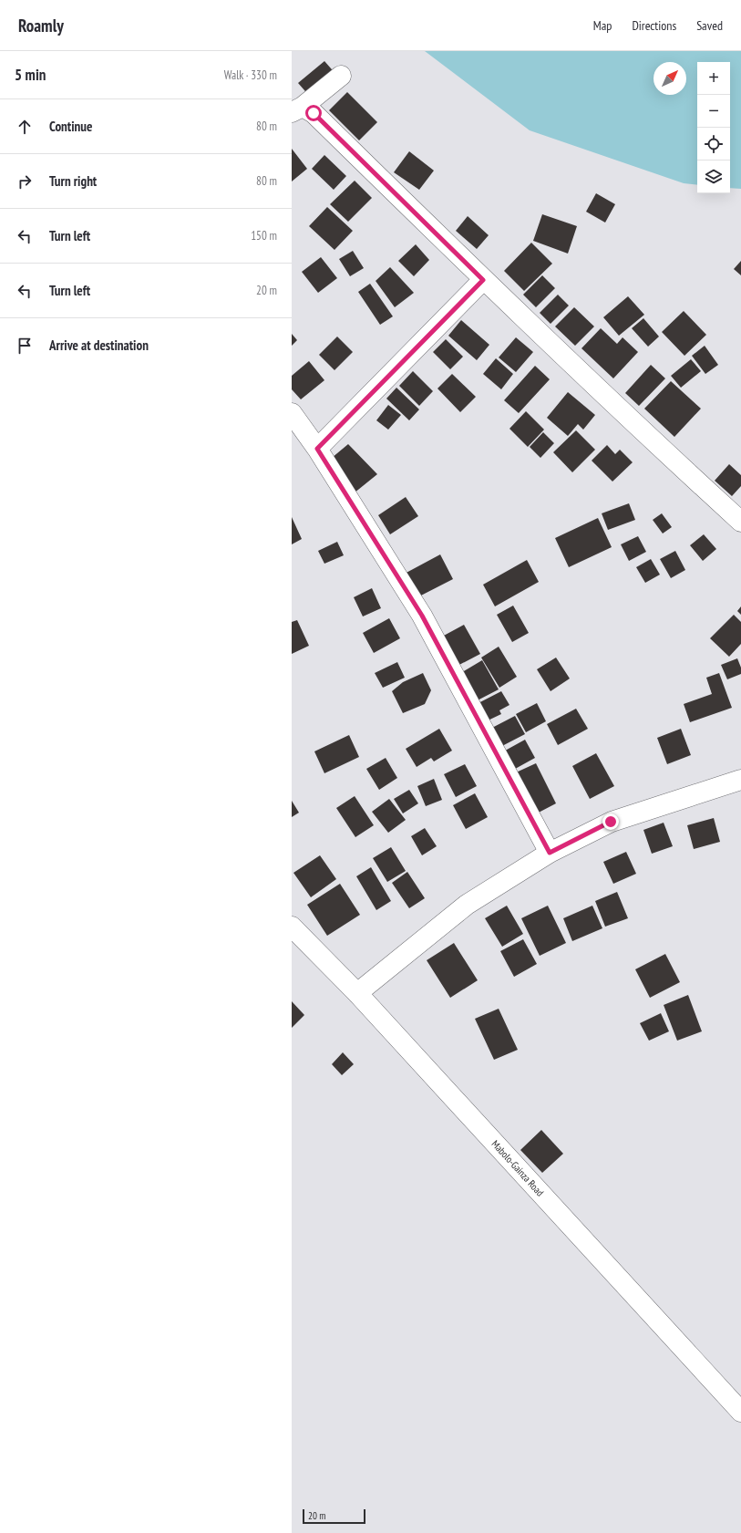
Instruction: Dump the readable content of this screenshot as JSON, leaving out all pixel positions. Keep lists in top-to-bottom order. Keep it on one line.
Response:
{"streets":{"street":["Mabolo-Gainza Road"]},"scale_bar":"20 m","north":"top right","page":{"header":"Roamly","nav":["Map","Directions","Saved"],"heading":["5 min","Walk · 330 m"],"map_buttons":["+","−"],"list":[["Continue","80 m"],["Turn right","80 m"],["Turn left","150 m"],["Turn left","20 m"],"Arrive at destination"],"scale":"20 m"}}
